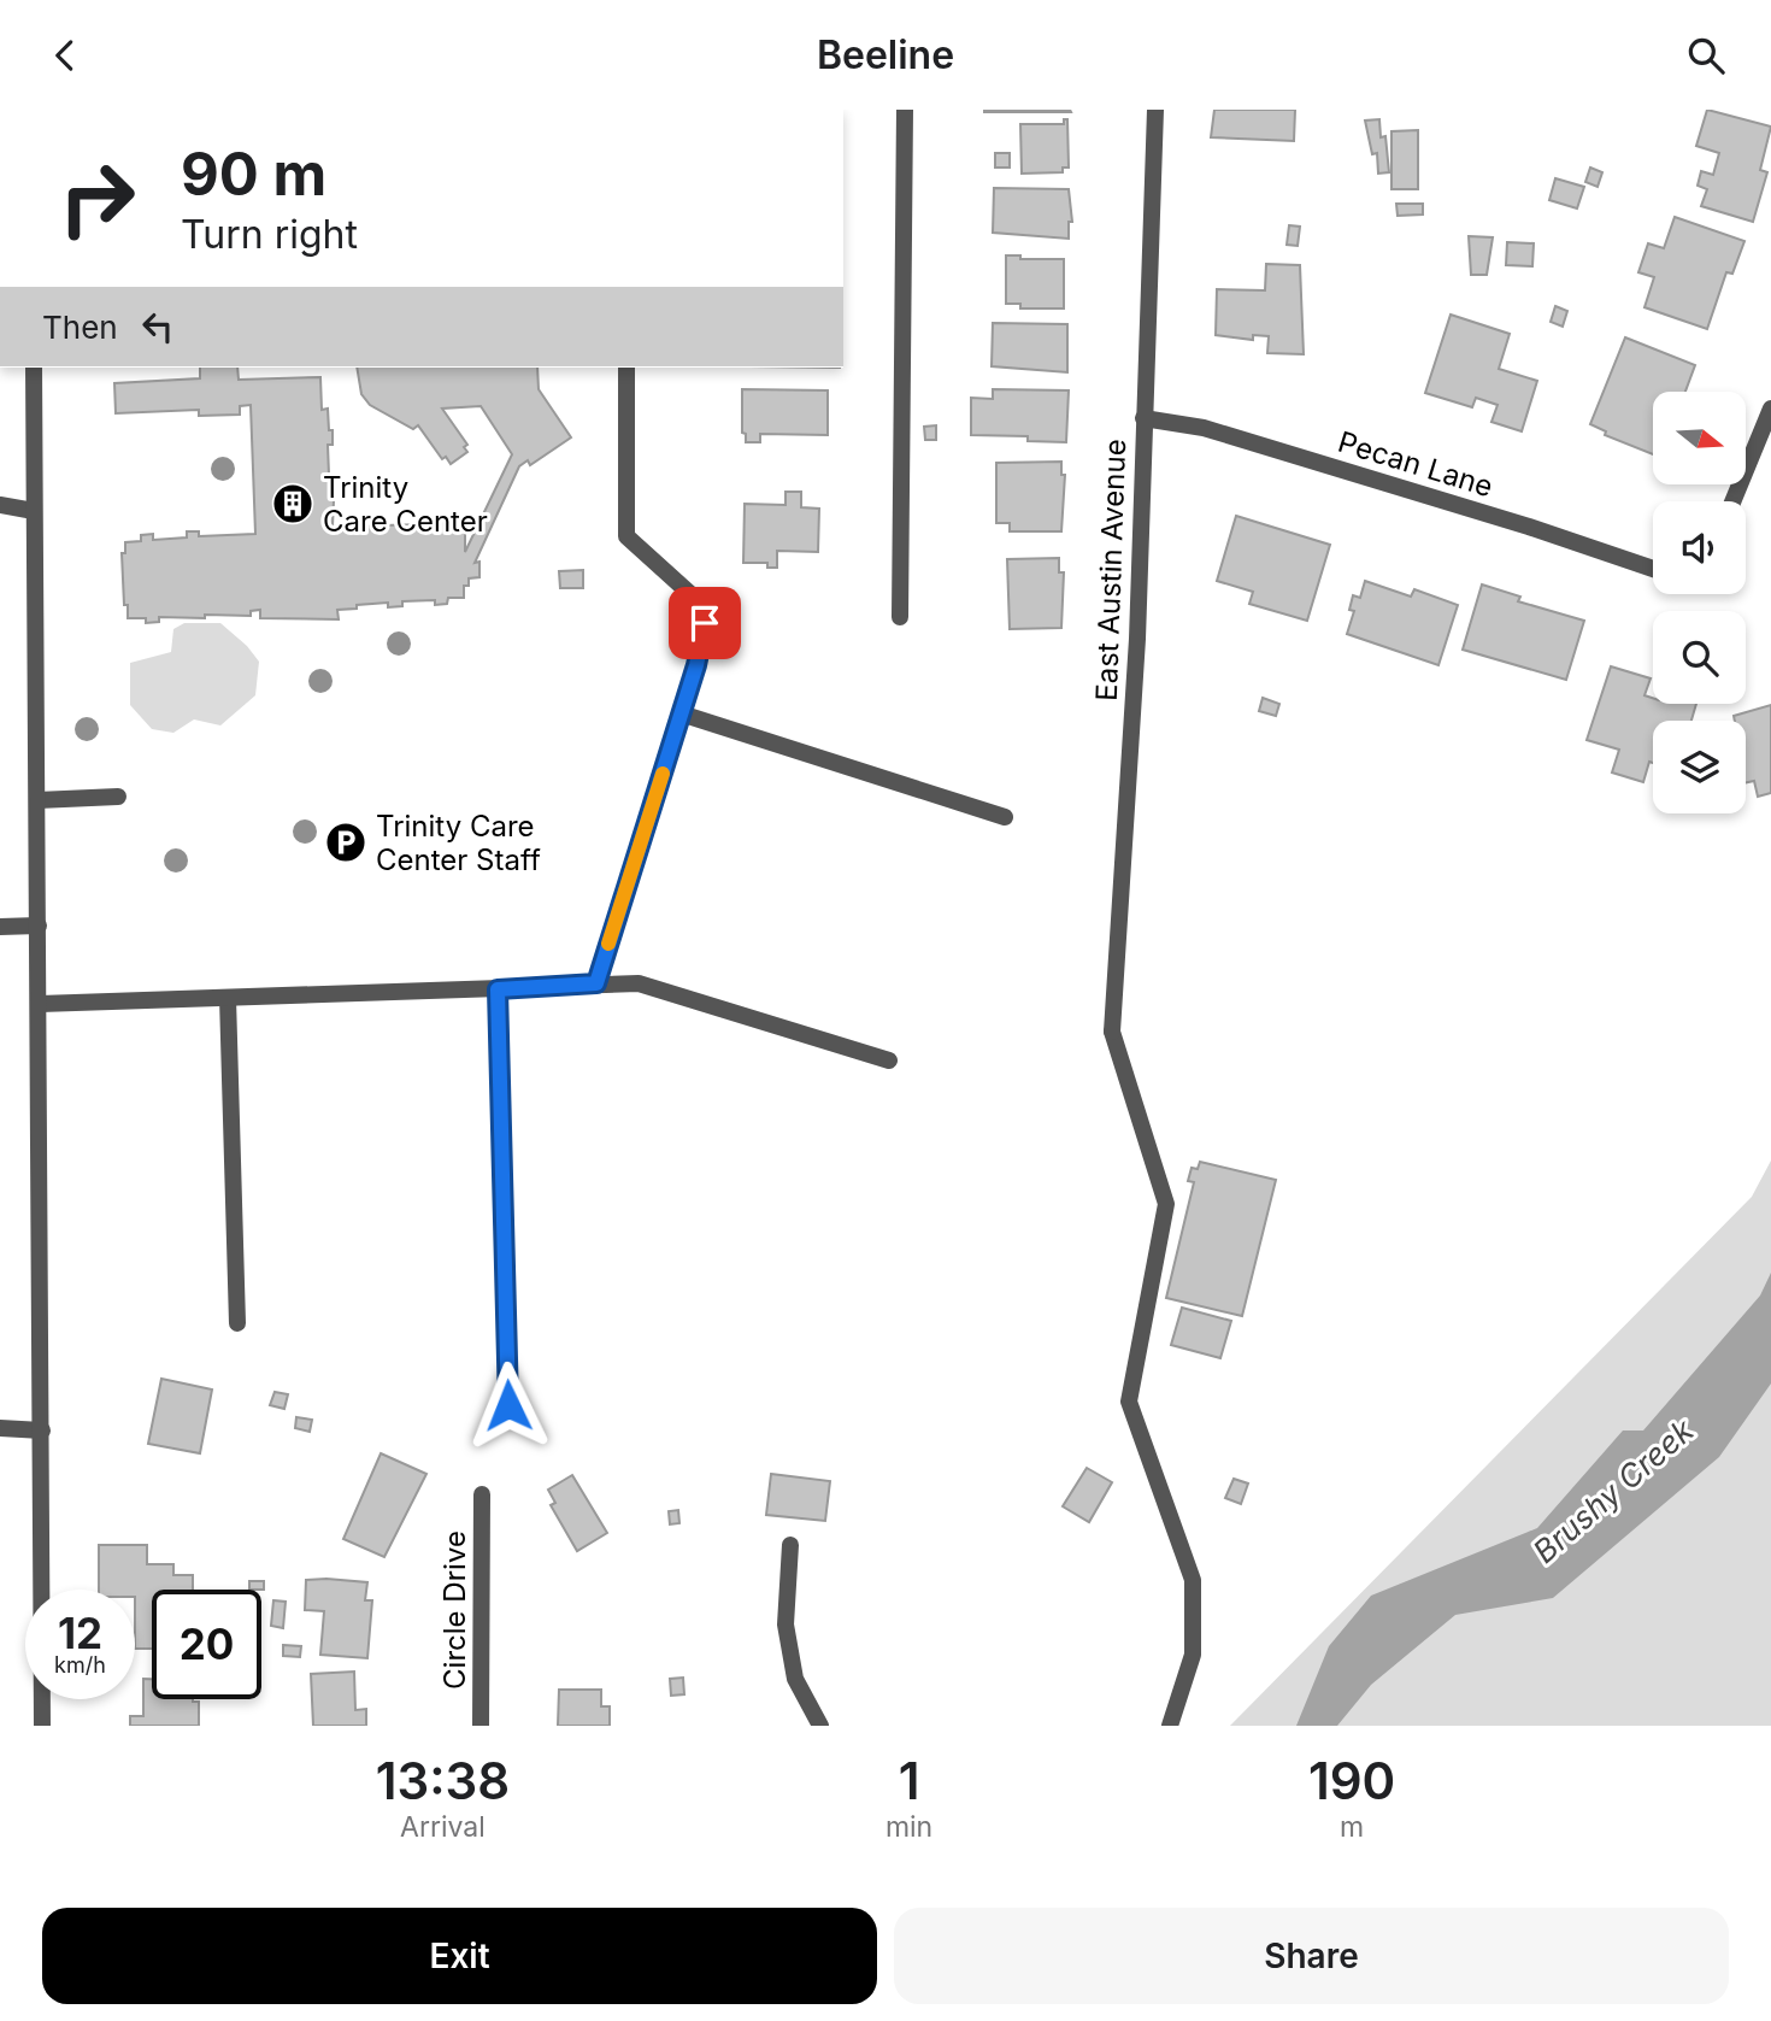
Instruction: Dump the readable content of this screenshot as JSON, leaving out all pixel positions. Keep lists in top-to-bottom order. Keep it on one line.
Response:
{"streets":{"street":["Pecan Lane","East Austin Avenue","Circle Drive"]},"crossings":[["Pecan Lane","East Austin Avenue"]],"water":["Brushy Creek"],"places":{"building":["Trinity Care Center"],"parking":["Trinity Care Center Staff"]},"north":"right","page":{"header":"Beeline","turn":["90 m","Turn right"],"then":"Then","speed":"12 km/h","limit":"20","eta":["13:38","Arrival","1","min","190","m"],"buttons":["Exit","Share"]}}
